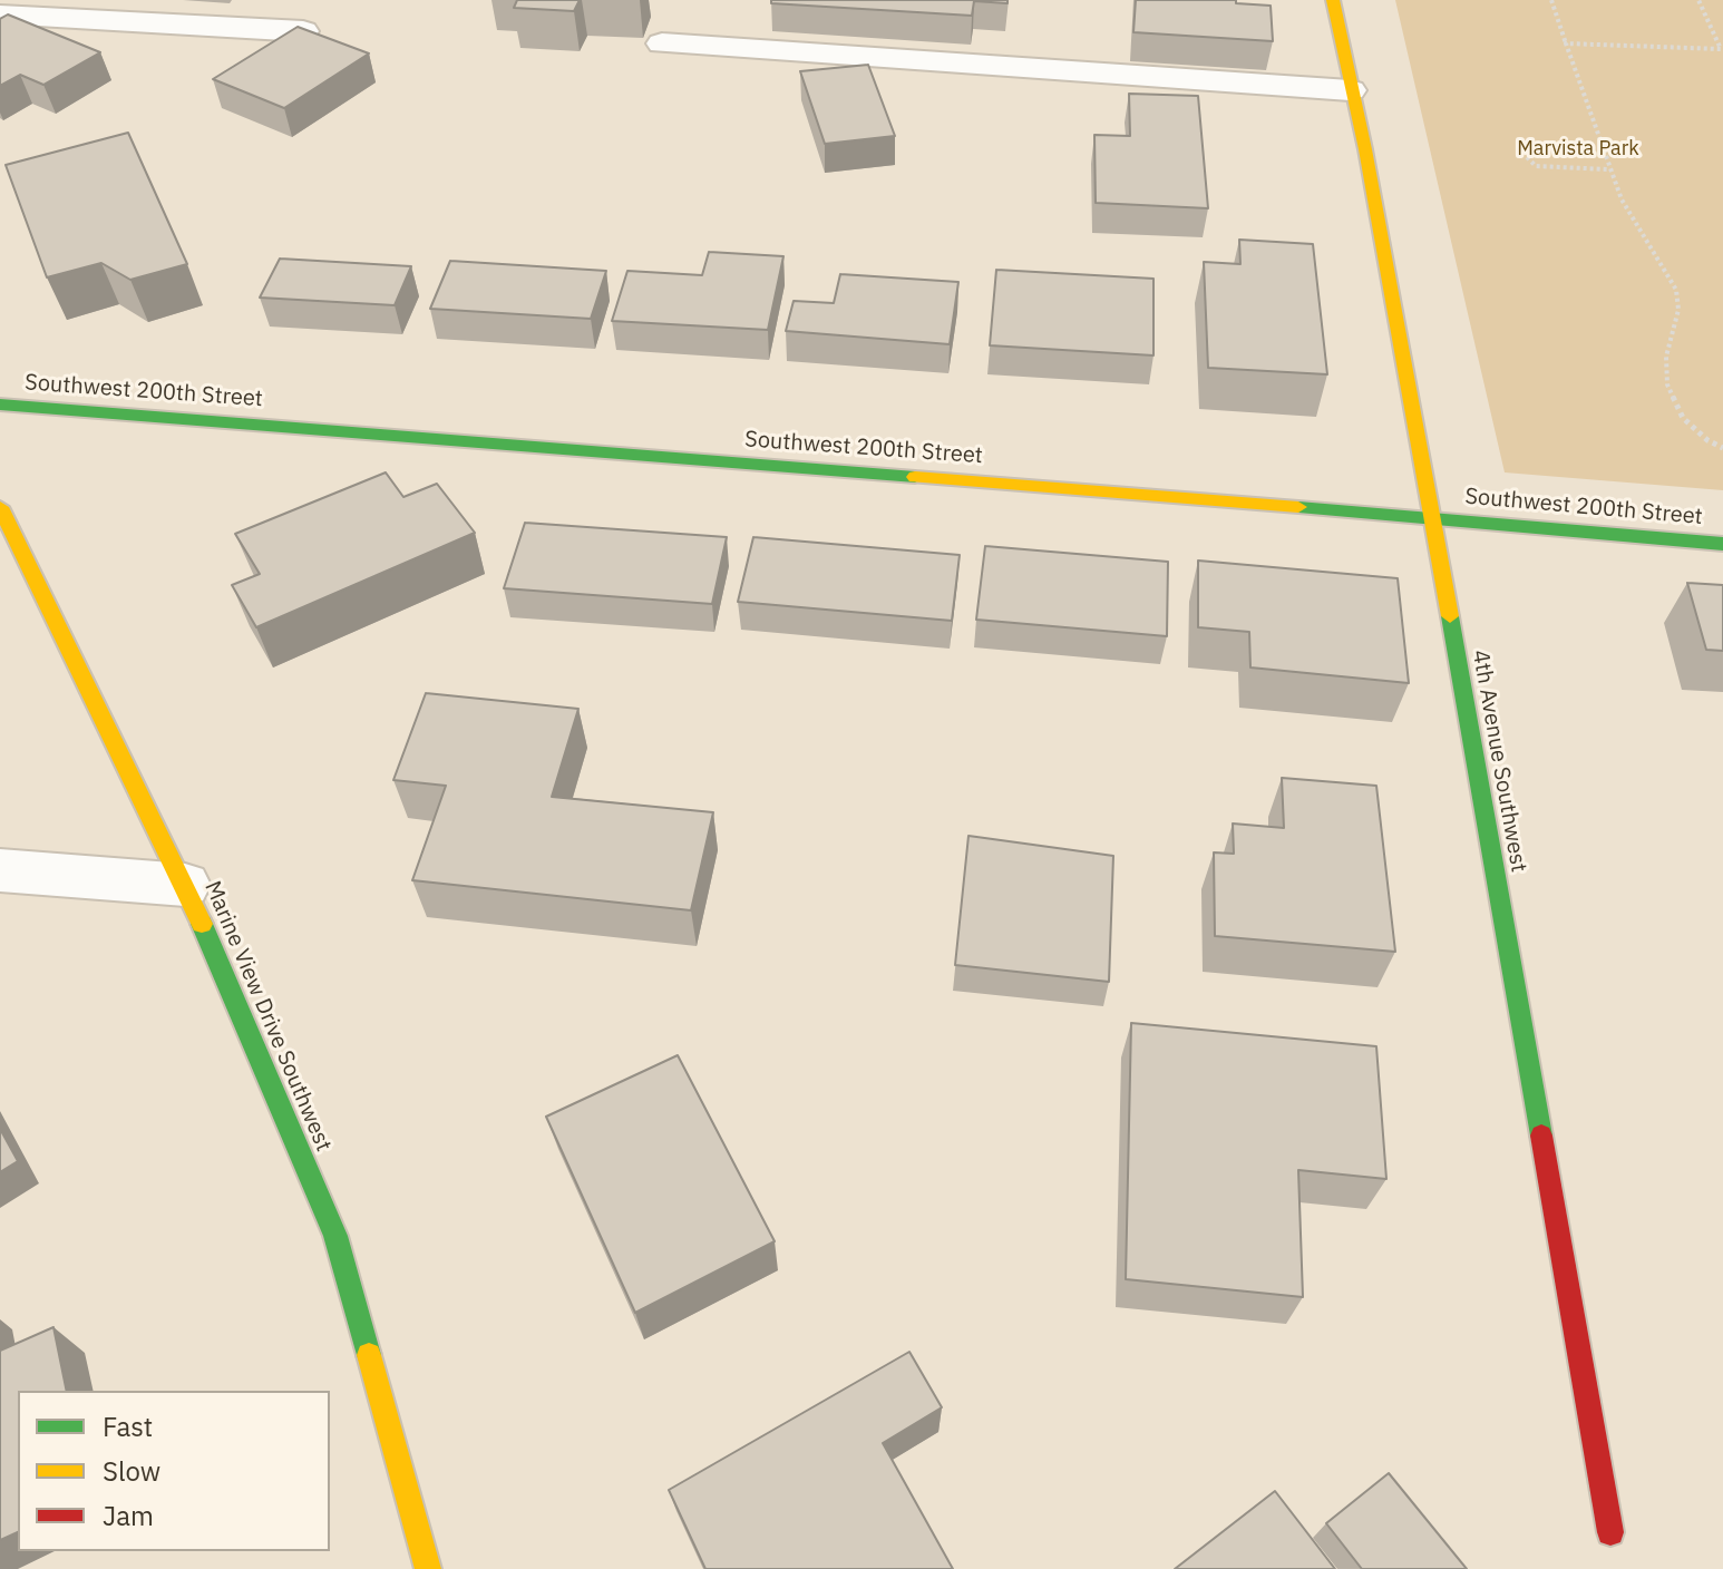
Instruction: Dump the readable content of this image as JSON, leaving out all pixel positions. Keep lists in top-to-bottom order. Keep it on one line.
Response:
{"streets":{"street":["Southwest 200th Street","4th Avenue Southwest","Marine View Drive Southwest"]},"crossings":[["Southwest 200th Street","4th Avenue Southwest"]],"parks":["Marvista Park"],"legend":["Fast","Slow","Jam"]}
